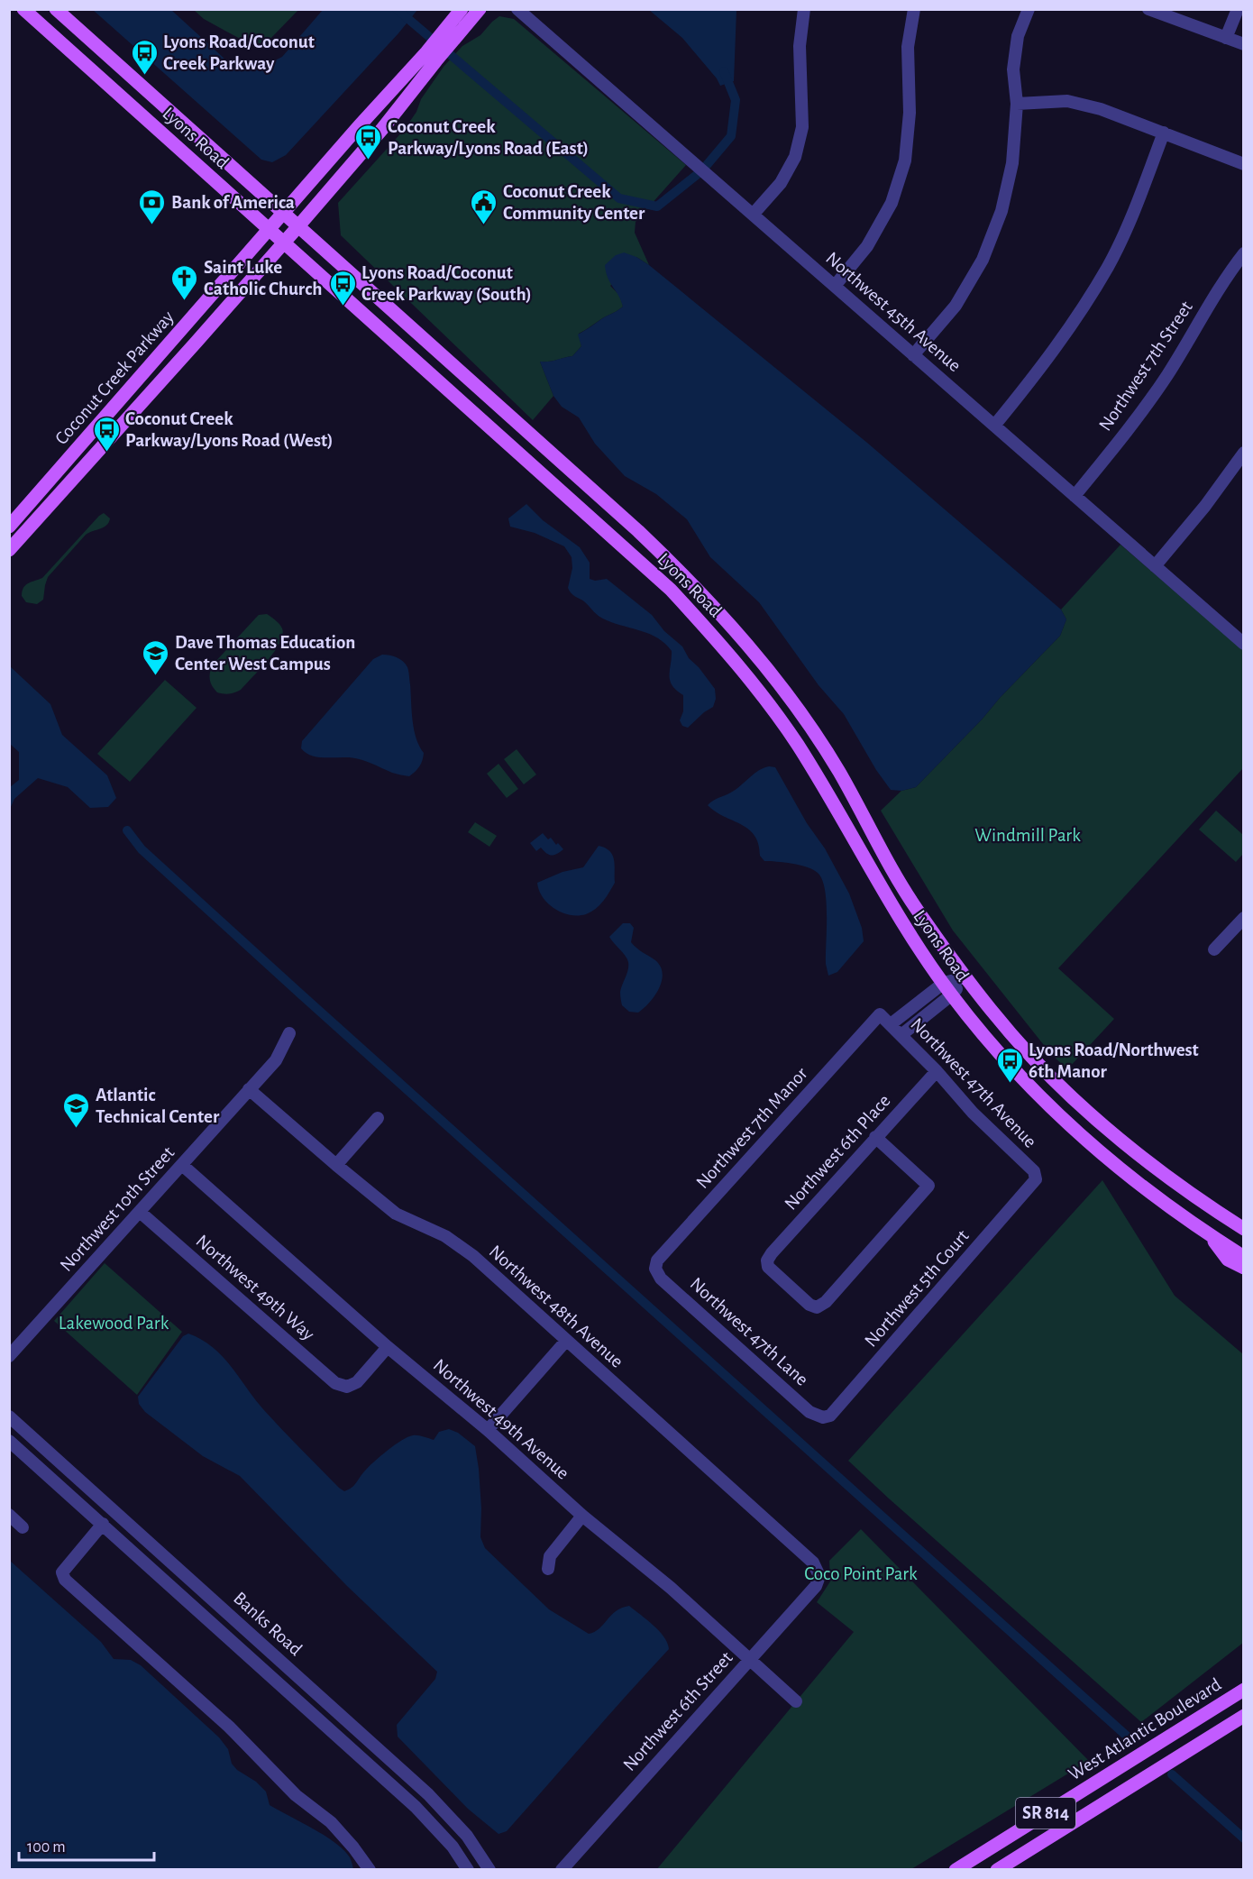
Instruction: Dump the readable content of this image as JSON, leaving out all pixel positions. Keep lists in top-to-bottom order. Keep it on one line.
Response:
{"streets":{"main road":["Lyons Road","Coconut Creek Parkway","West Atlantic Boulevard","SR 814"],"street":["Northwest 45th Avenue","Northwest 7th Street","Northwest 47th Avenue","Northwest 7th Manor","Northwest 6th Place","Northwest 10th Street","Northwest 49th Way","Northwest 5th Court","Northwest 48th Avenue","Northwest 47th Lane","Northwest 49th Avenue","Banks Road","Northwest 6th Street"]},"crossings":[["Lyons Road","Coconut Creek Parkway"],["Northwest 45th Avenue","Northwest 7th Street"],["Northwest 47th Avenue","Northwest 7th Manor"],["Northwest 47th Avenue","Northwest 6th Place"],["Northwest 47th Avenue","Northwest 5th Court"],["Northwest 7th Manor","Northwest 47th Lane"],["Northwest 10th Street","Northwest 49th Way"],["Northwest 10th Street","Northwest 48th Avenue"],["Northwest 10th Street","Northwest 49th Avenue"],["Northwest 49th Way","Northwest 49th Avenue"],["Northwest 5th Court","Northwest 47th Lane"],["Northwest 48th Avenue","Northwest 6th Street"],["Northwest 49th Avenue","Northwest 6th Street"]],"parks":["Windmill Park","Lakewood Park","Coco Point Park"],"places":{"bus stop":["Lyons Road/Coconut Creek Parkway","Coconut Creek Parkway/Lyons Road (East)","Lyons Road/Coconut Creek Parkway (South)","Coconut Creek Parkway/Lyons Road (West)","Lyons Road/Northwest 6th Manor"],"bank":["Bank of America"],"public building":["Coconut Creek Community Center"],"church":["Saint Luke Catholic Church"],"school or university":["Dave Thomas Education Center West Campus","Atlantic Technical Center"]},"scale_bar":"100 m"}
